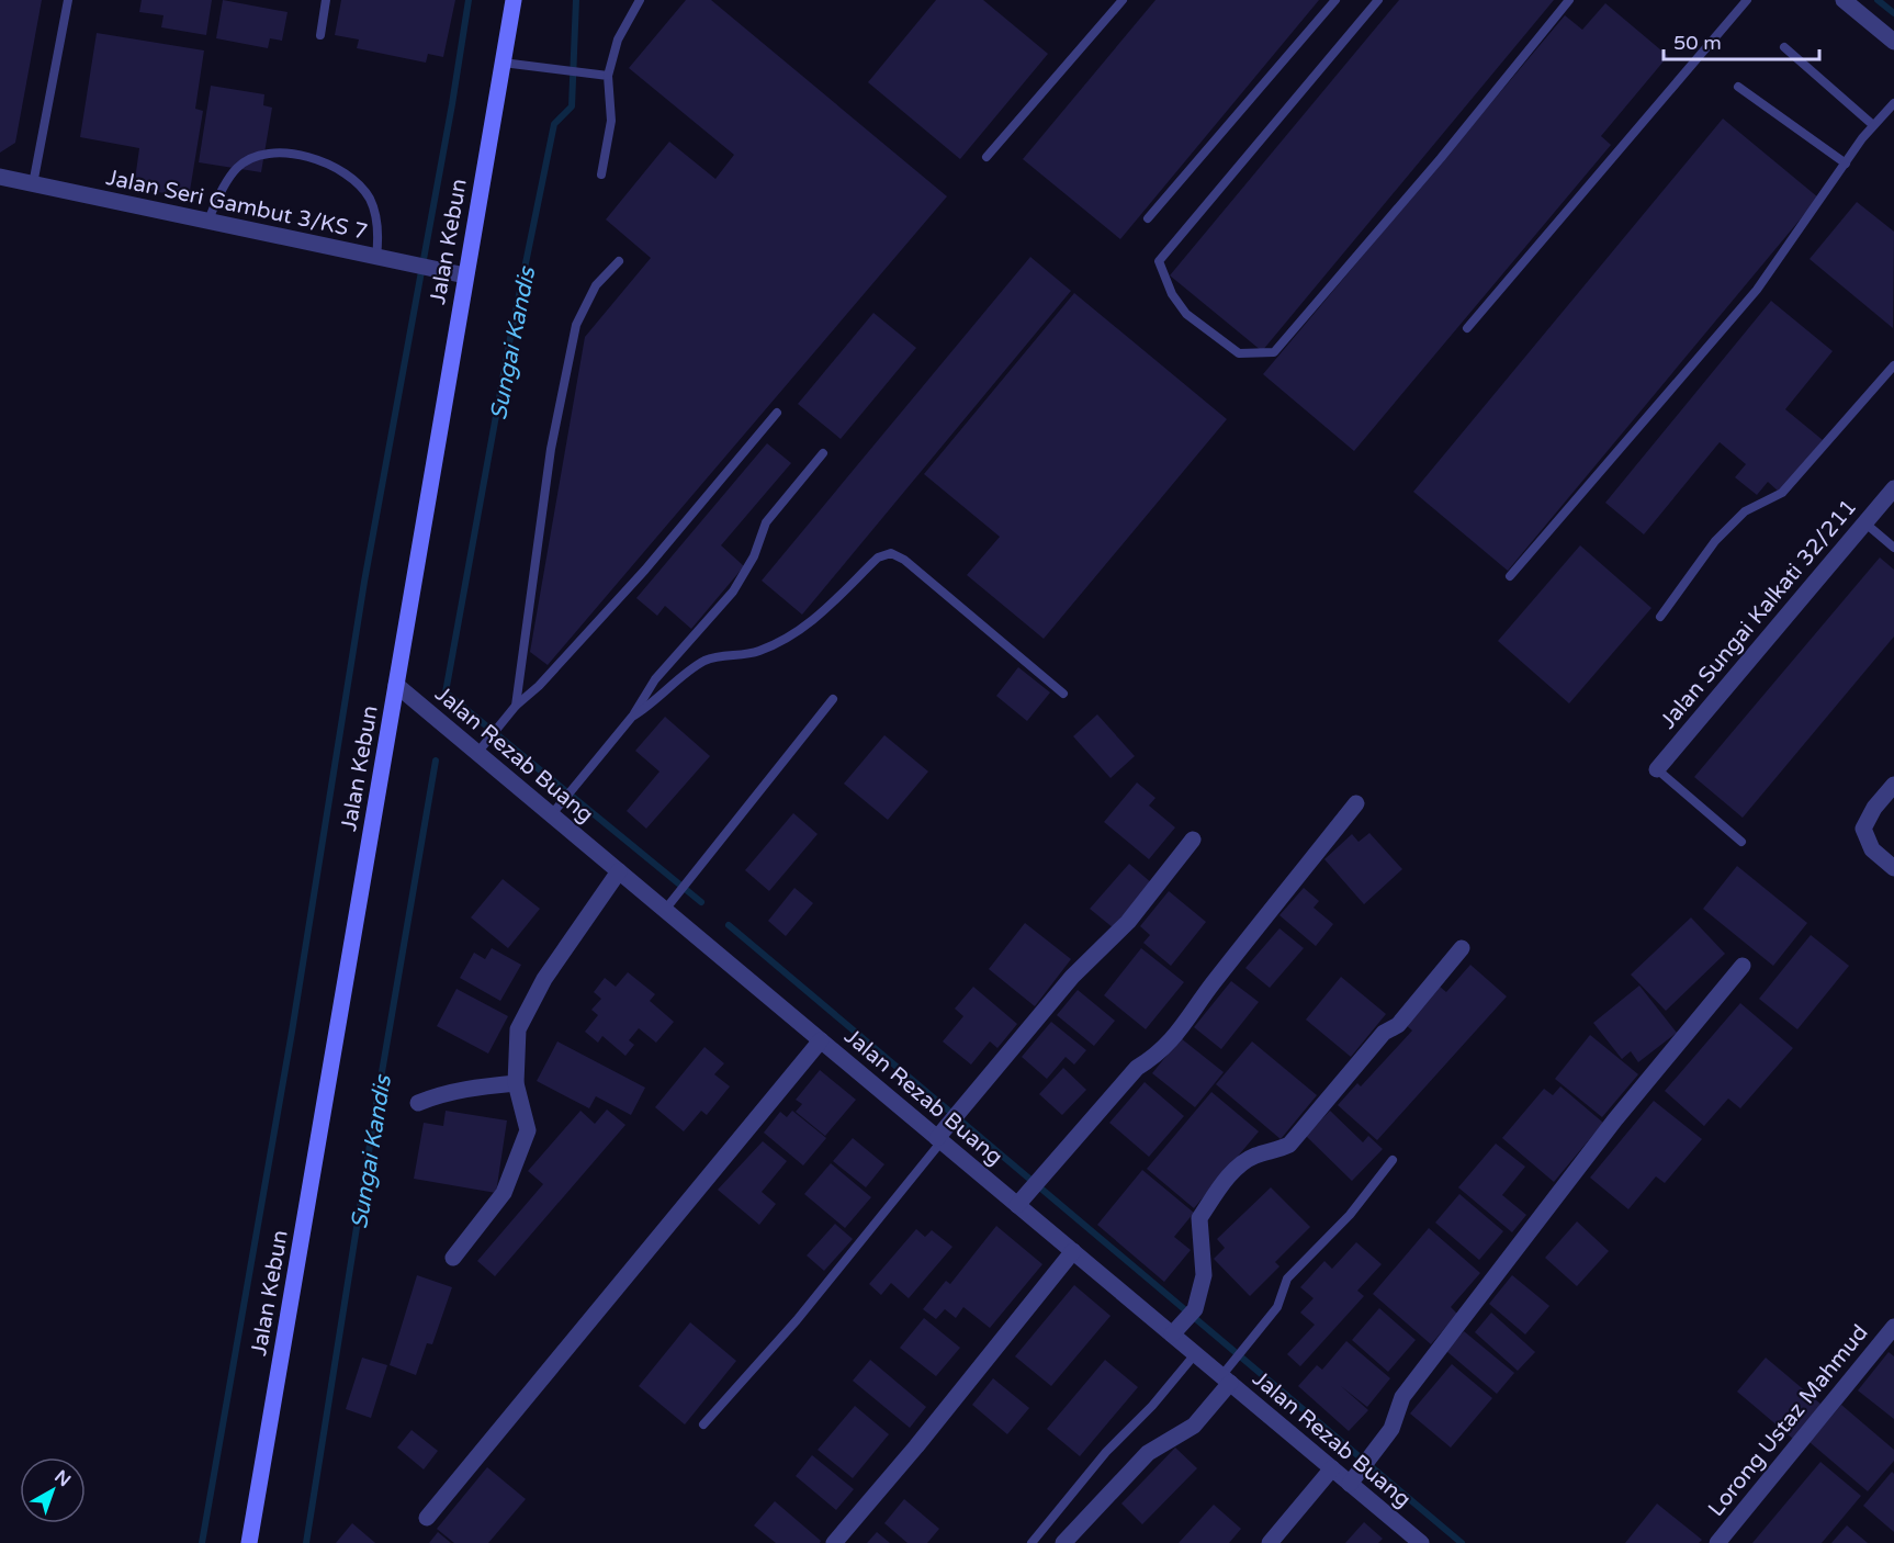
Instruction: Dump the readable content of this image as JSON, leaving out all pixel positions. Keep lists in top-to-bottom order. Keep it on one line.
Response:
{"streets":{"main road":["Jalan Kebun"],"street":["Jalan Seri Gambut 3/KS 7","Jalan Sungai Kalkati 32/211","Jalan Rezab Buang","Lorong Ustaz Mahmud"]},"crossings":[["Jalan Seri Gambut 3/KS 7","Jalan Kebun"],["Jalan Kebun","Jalan Rezab Buang"]],"water":["Sungai Kandis"],"scale_bar":"50 m","north":"top right"}
